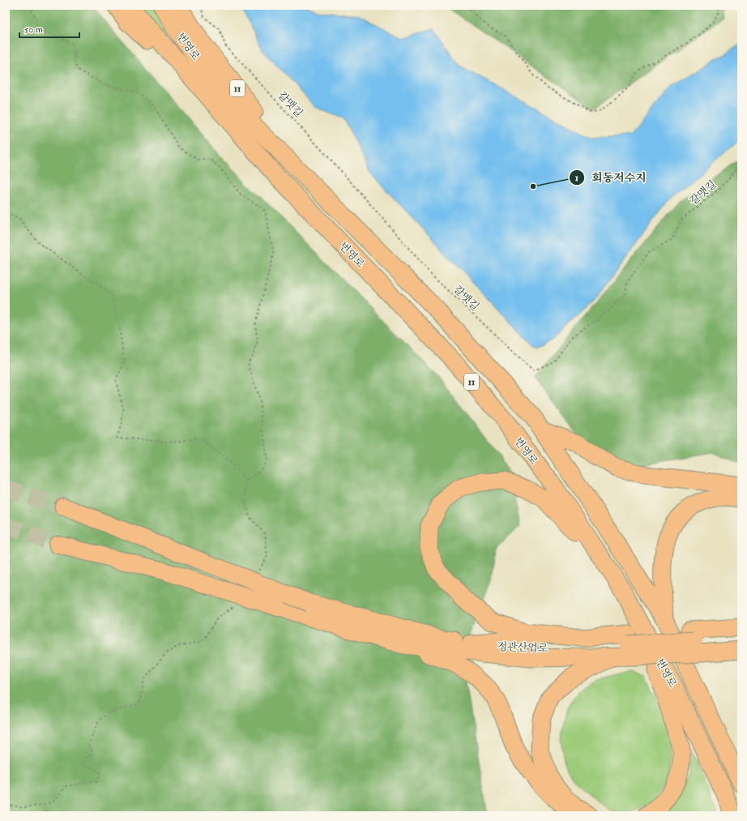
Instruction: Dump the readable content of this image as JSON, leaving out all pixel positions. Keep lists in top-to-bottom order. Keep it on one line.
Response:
{"streets":{"highway":["번영로","11","정관산업로"],"path":["갈맷길"]},"crossings":[["번영로","정관산업로"]],"places":["회동저수지"],"scale_bar":"50 m"}
